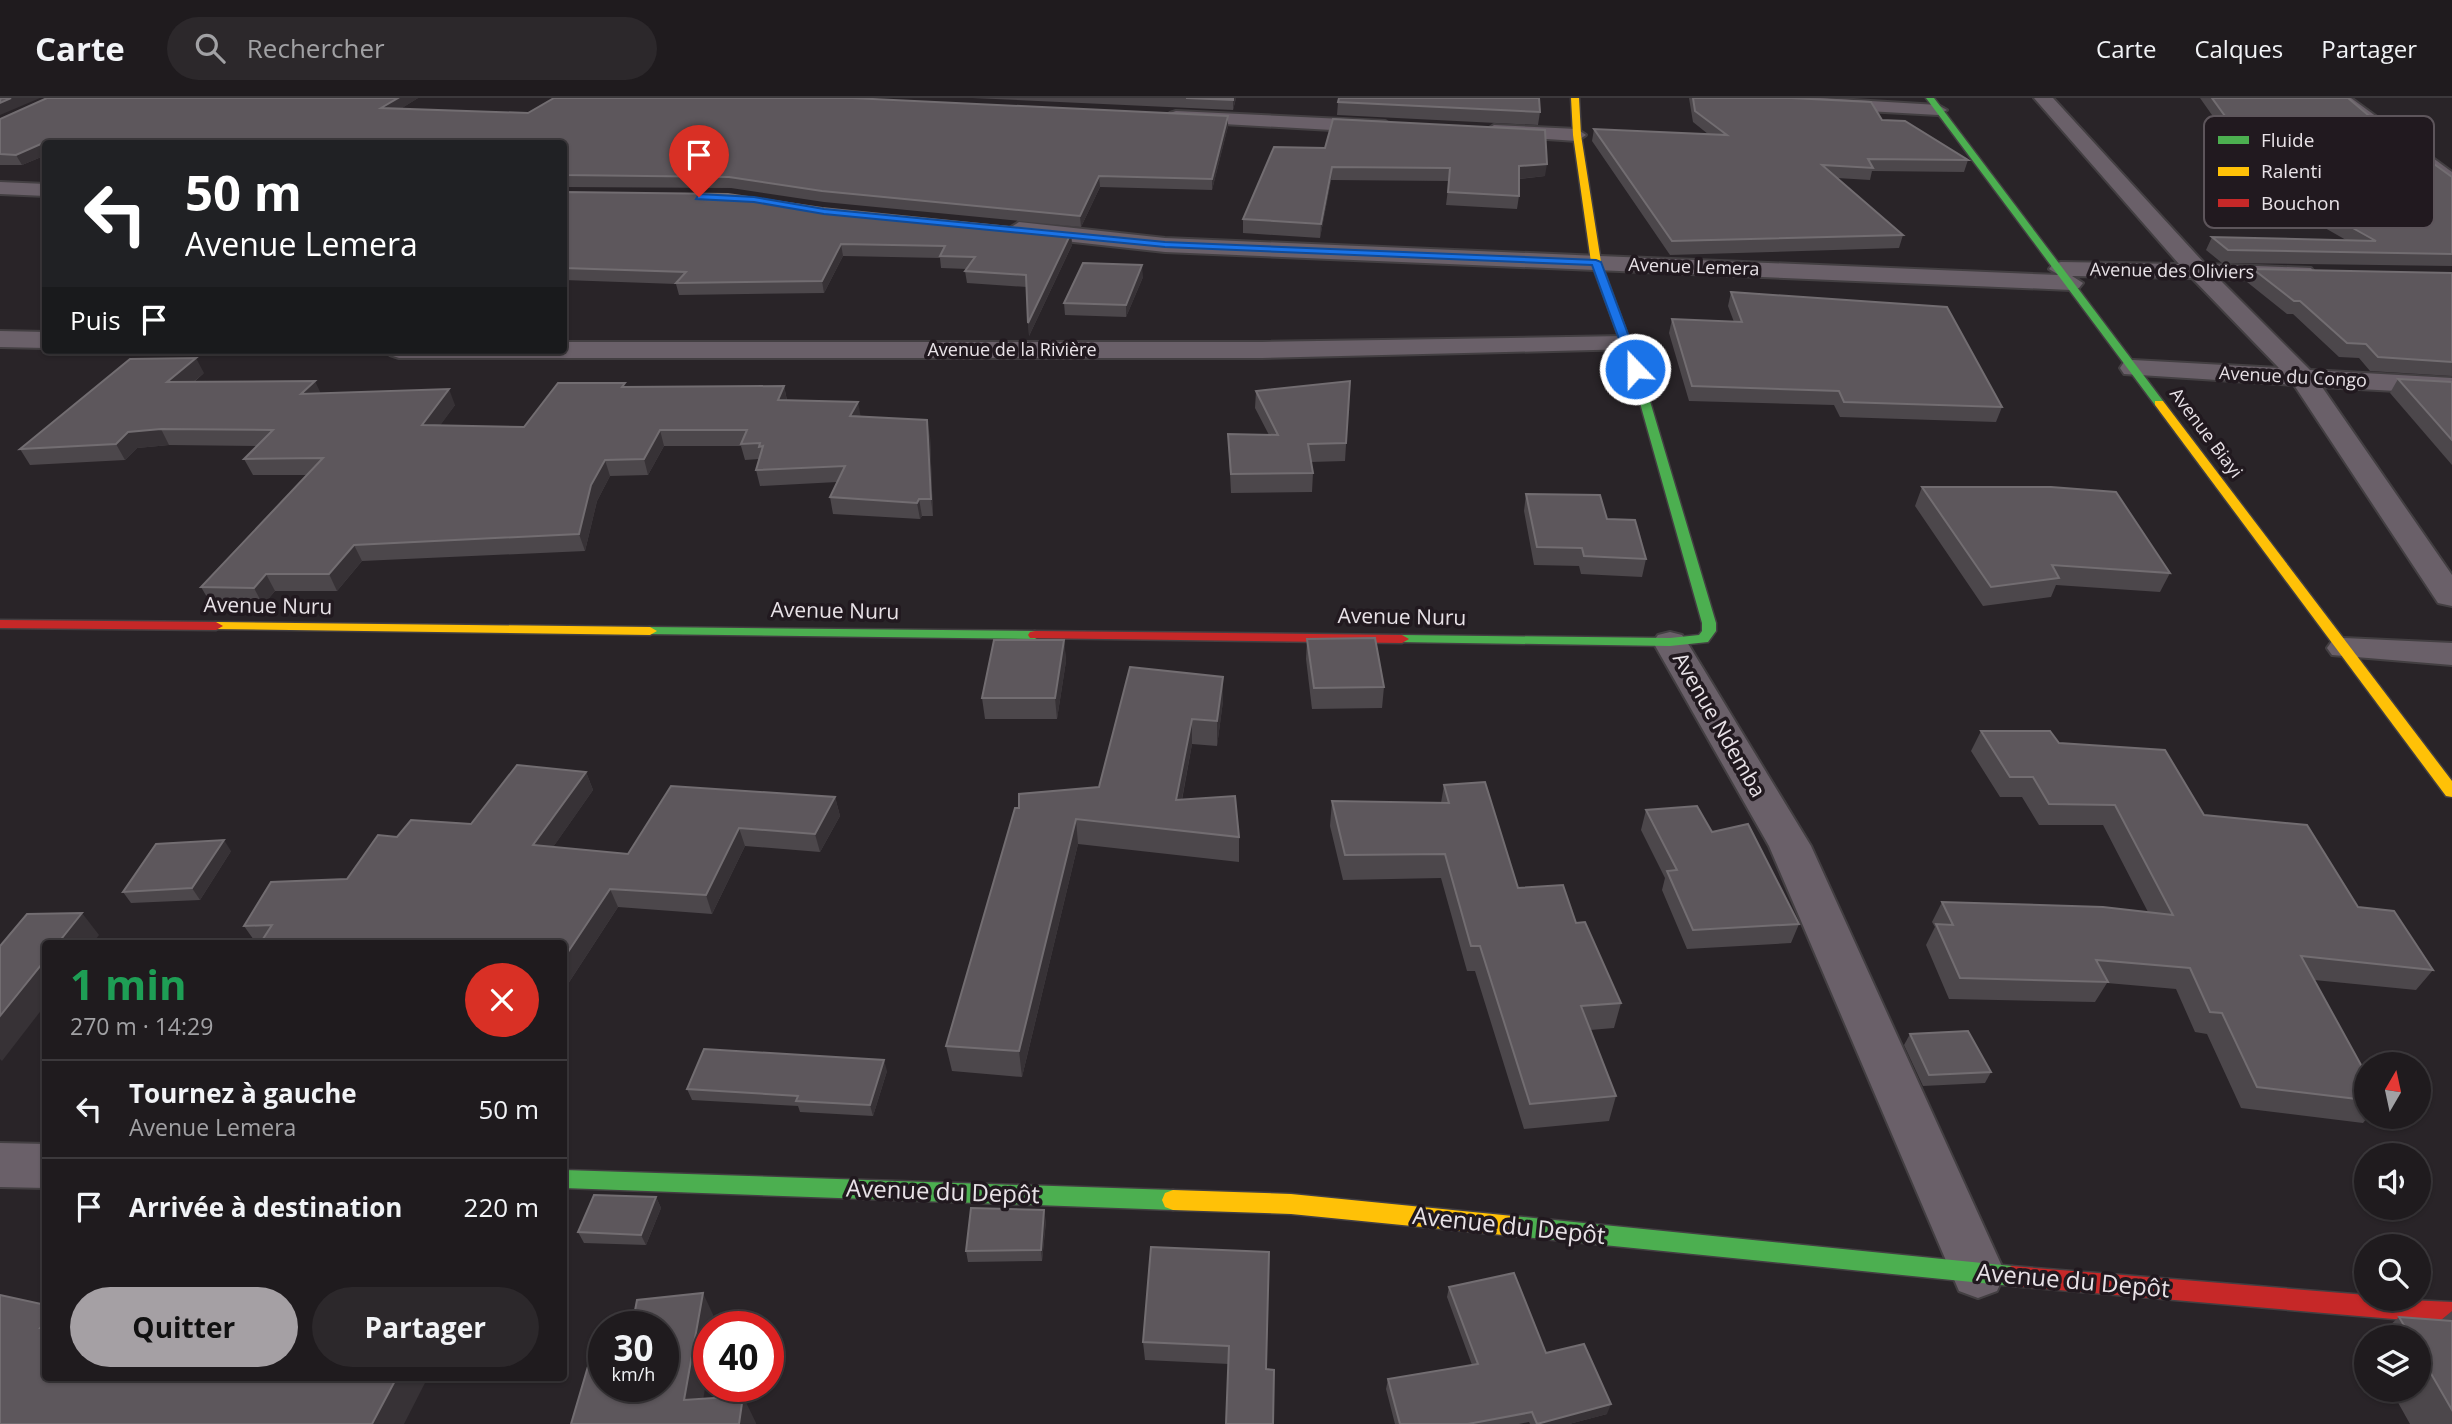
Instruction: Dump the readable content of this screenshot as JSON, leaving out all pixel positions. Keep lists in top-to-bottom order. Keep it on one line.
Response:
{"streets":{"street":["Avenue Lemera","Avenue des Oliviers","Avenue de la Rivière","Avenue du Congo","Avenue Biayi","Avenue Nuru","Avenue Ndemba","Avenue du Depôt"]},"crossings":[["Avenue Lemera","Avenue des Oliviers"],["Avenue Lemera","Avenue Biayi"],["Avenue Lemera","Avenue Ndemba"],["Avenue des Oliviers","Avenue Biayi"],["Avenue de la Rivière","Avenue Ndemba"],["Avenue du Congo","Avenue Biayi"],["Avenue Nuru","Avenue Ndemba"],["Avenue Ndemba","Avenue du Depôt"]],"legend":["Fluide","Ralenti","Bouchon"],"north":"top","page":{"header":"Carte","search":"Rechercher","nav":["Carte","Calques","Partager"],"turn":["50 m","Avenue Lemera"],"then":"Puis","heading":["1 min","270 m · 14:29"],"list":[{"name":"Tournez à gauche","note":"Avenue Lemera","value":"50 m"},{"name":"Arrivée à destination","value":"220 m"}],"buttons":["Quitter","Partager"],"speed":"30 km/h","limit":"40"}}
